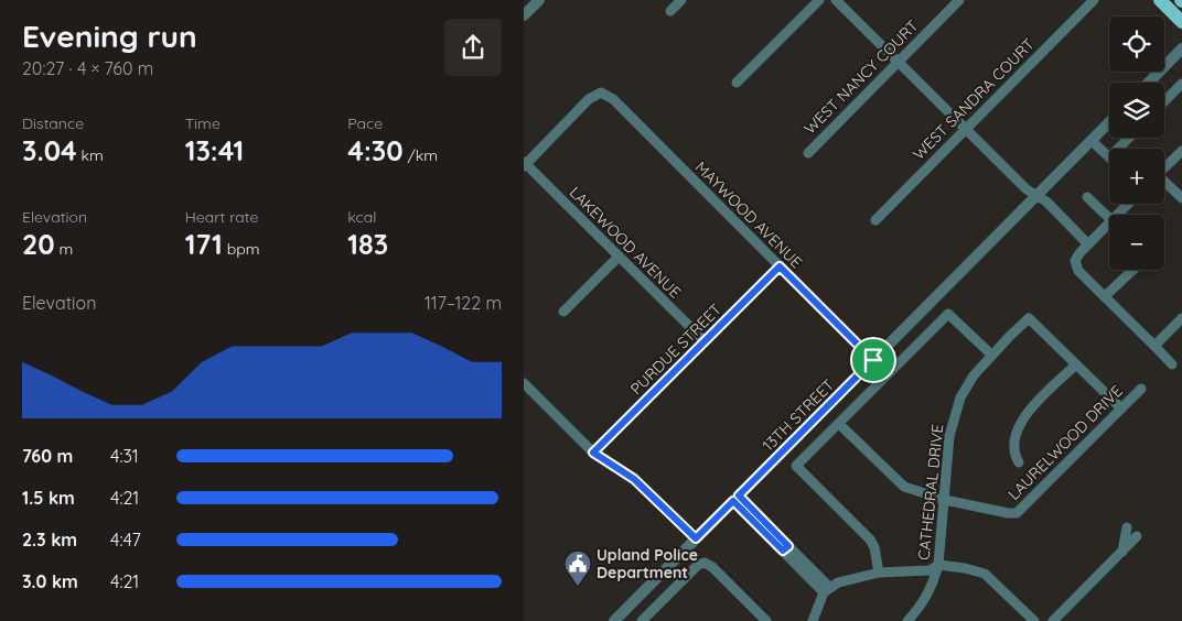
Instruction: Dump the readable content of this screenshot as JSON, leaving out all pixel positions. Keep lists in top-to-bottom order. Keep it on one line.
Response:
{"streets":{"street":["WEST NANCY COURT","WEST SANDRA COURT","MAYWOOD AVENUE","LAKEWOOD AVENUE","PURDUE STREET","13TH STREET","LAURELWOOD DRIVE","CATHEDRAL DRIVE"]},"crossings":[["MAYWOOD AVENUE","LAKEWOOD AVENUE"],["MAYWOOD AVENUE","PURDUE STREET"],["MAYWOOD AVENUE","13TH STREET"],["LAKEWOOD AVENUE","PURDUE STREET"],["LAURELWOOD DRIVE","CATHEDRAL DRIVE"]],"places":{"public building":["Upland Police Department"]},"page":{"heading":["Evening run","20:27 · 4 × 760 m"],"map_buttons":["+","−"],"stats":[["Distance","3.04 km"],["Time","13:41"],["Pace","4:30 /km"],["Elevation","20 m"],["Heart rate","171 bpm"],["kcal","183"]],"chart":["Elevation","117–122 m"],"list":[{"name":"760 m","note":"4:31"},{"name":"1.5 km","note":"4:21"},{"name":"2.3 km","note":"4:47"},{"name":"3.0 km","note":"4:21"}]}}
